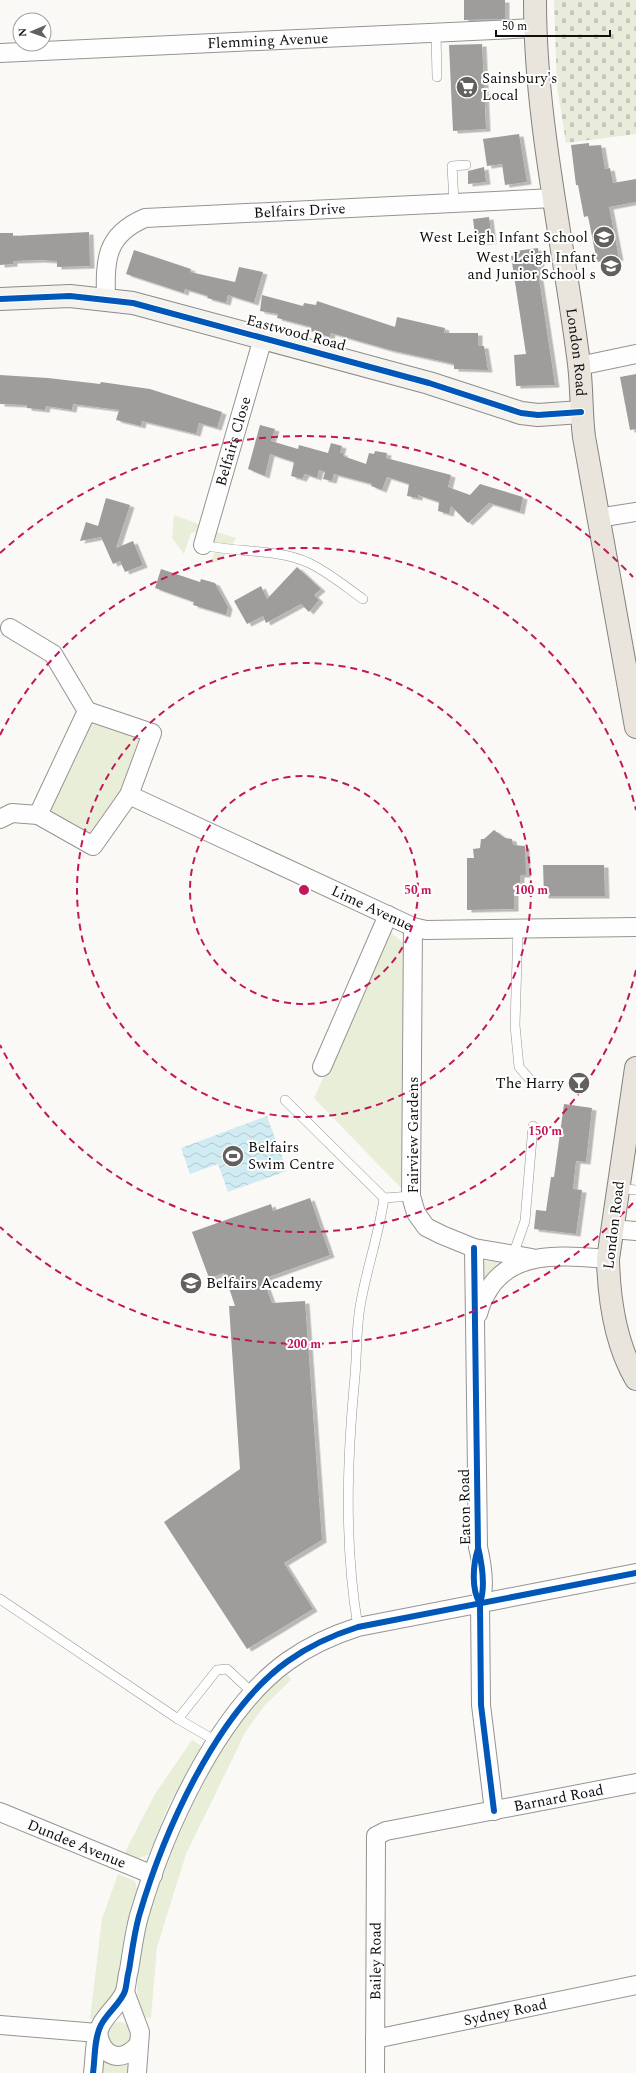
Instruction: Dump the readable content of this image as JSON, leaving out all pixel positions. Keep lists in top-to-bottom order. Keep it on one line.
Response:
{"streets":{"main road":["London Road"],"street":["Flemming Avenue","Belfairs Drive","Eastwood Road","Belfairs Close","Lime Avenue","Fairview Gardens","Eaton Road","Barnard Road","Dundee Avenue","Bailey Road","Sydney Road"]},"crossings":[["Flemming Avenue","London Road"],["Belfairs Drive","Eastwood Road"],["Belfairs Drive","London Road"],["Eastwood Road","London Road"],["Eastwood Road","Belfairs Close"],["London Road","Eaton Road"],["Lime Avenue","Fairview Gardens"],["Fairview Gardens","Eaton Road"],["Eaton Road","Barnard Road"],["Barnard Road","Bailey Road"],["Bailey Road","Sydney Road"]],"places":{"supermarket":["Sainsbury's Local"],"school or university":["West Leigh Infant School","West Leigh Infant and Junior School s","Belfairs Academy"],"bar":["The Harry"],"sports":["Belfairs Swim Centre"]},"scale_bar":"50 m","north":"left","rings":["50 m","100 m","150 m","200 m"]}
